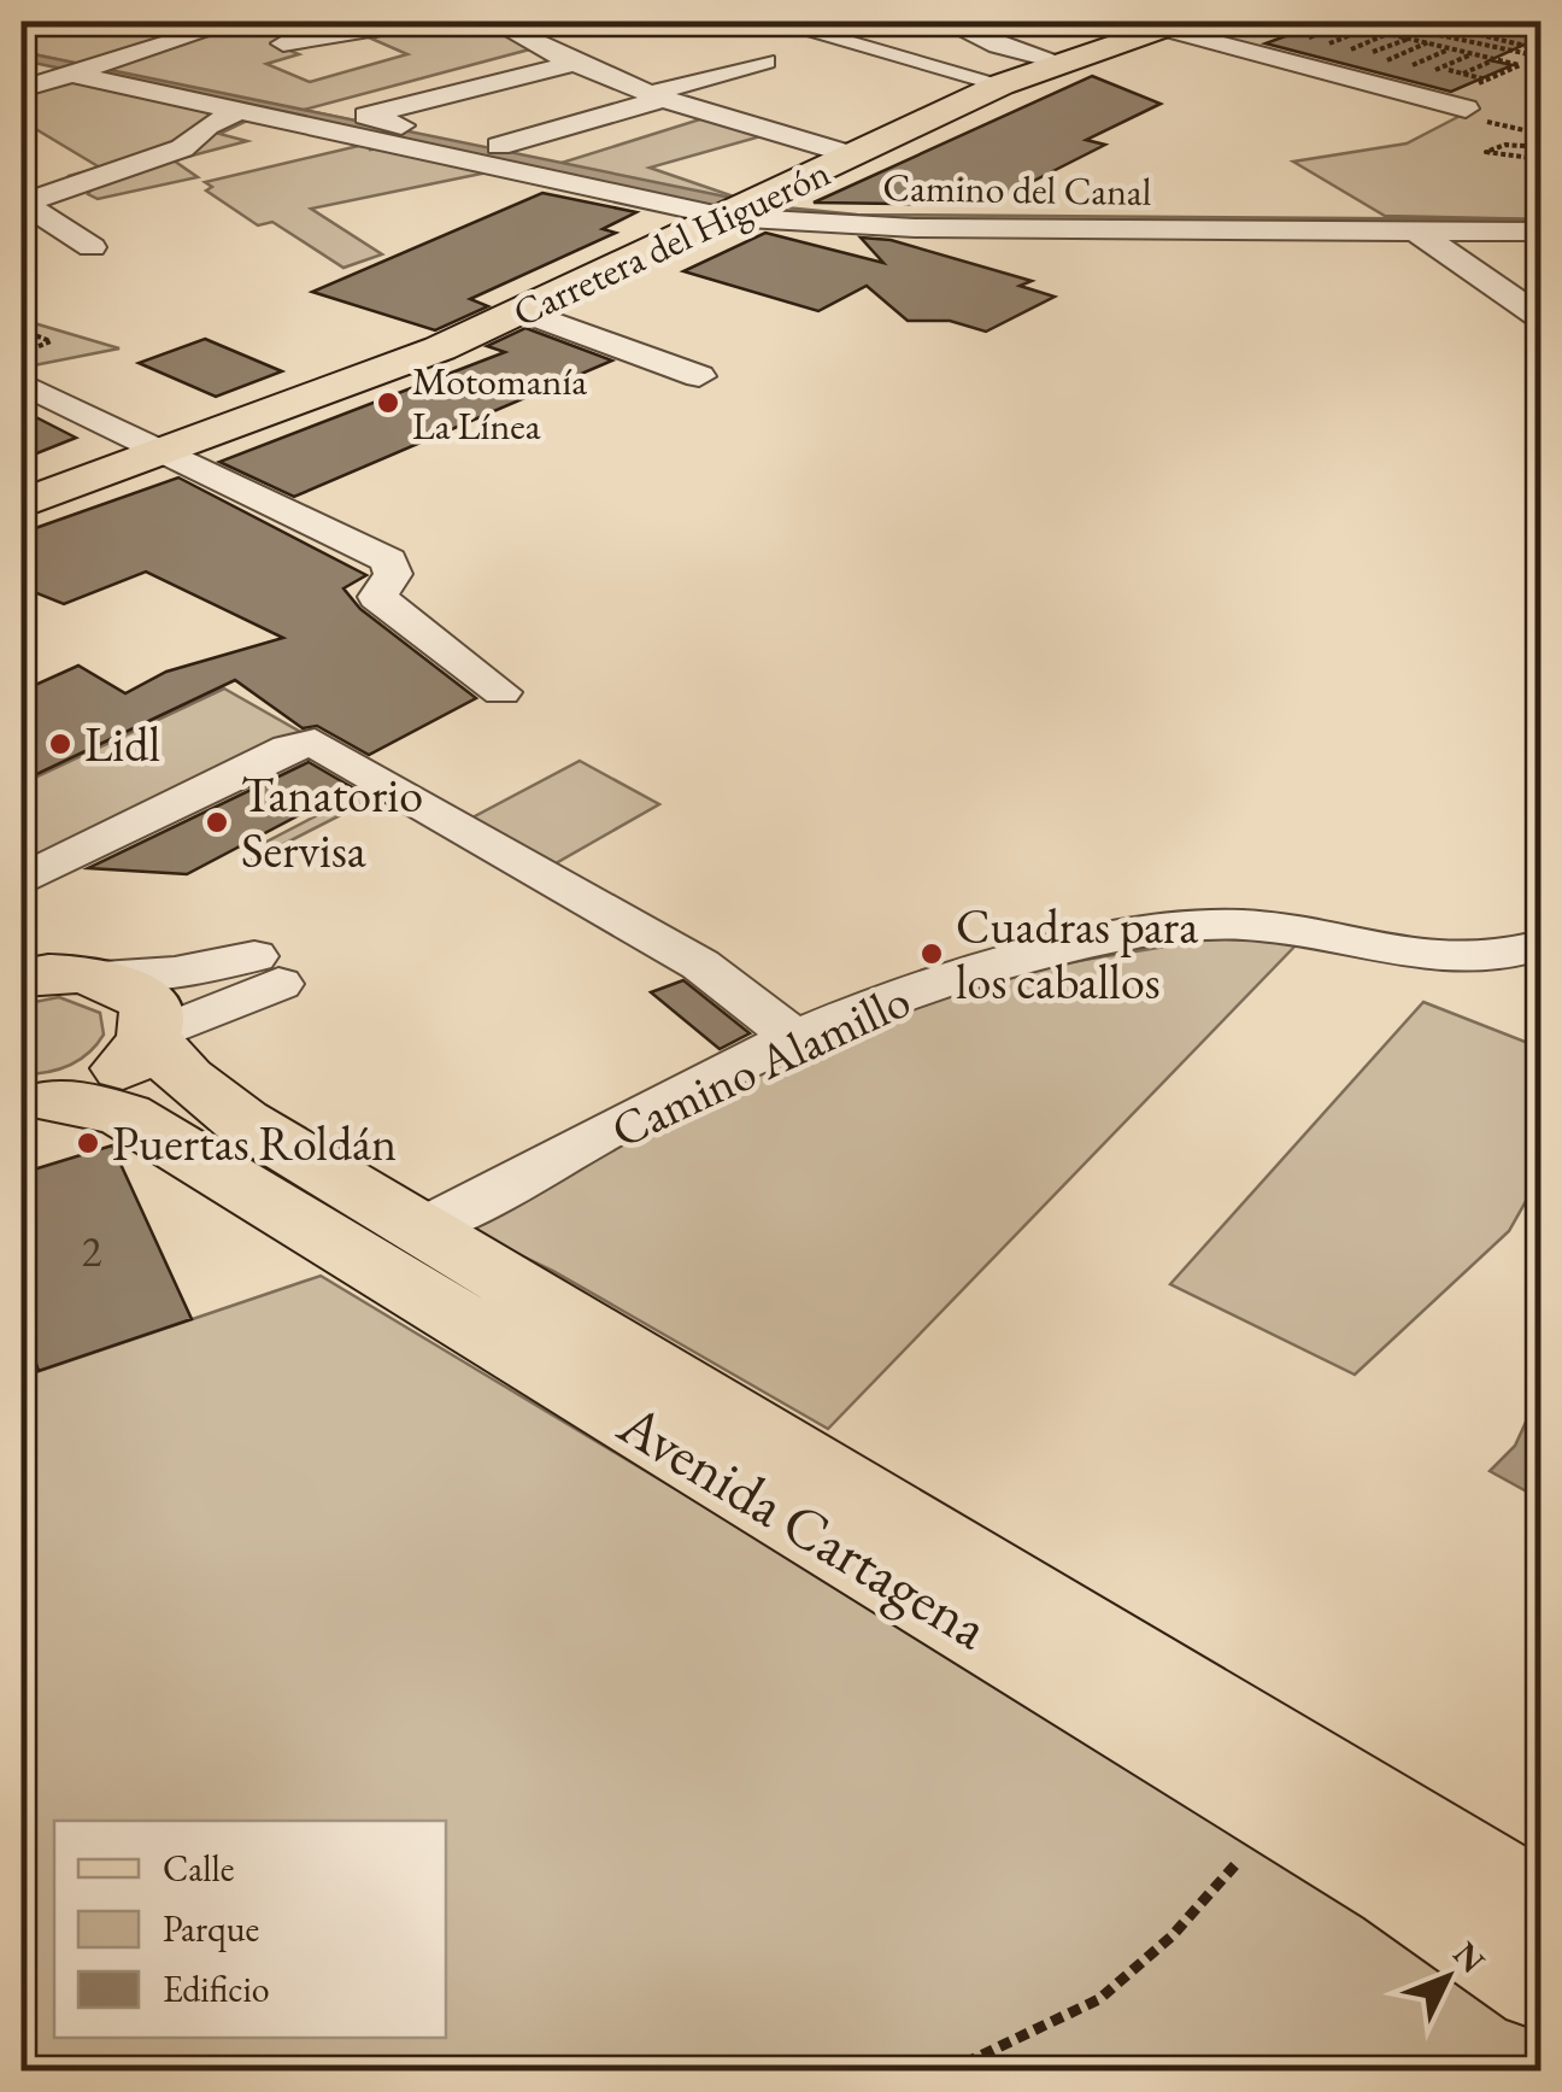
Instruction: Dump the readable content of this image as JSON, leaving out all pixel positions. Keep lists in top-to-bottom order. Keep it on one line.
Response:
{"streets":{"main road":["Carretera del Higuerón","Avenida Cartagena"],"street":["Camino del Canal","Camino Alamillo"]},"crossings":[["Camino del Canal","Carretera del Higuerón"],["Camino Alamillo","Avenida Cartagena"]],"places":["Motomanía La Línea","Lidl","Tanatorio Servisa","Cuadras para los caballos","Puertas Roldán"],"house_numbers":["2"],"legend":["Calle","Parque","Edificio"],"north":"top right"}
